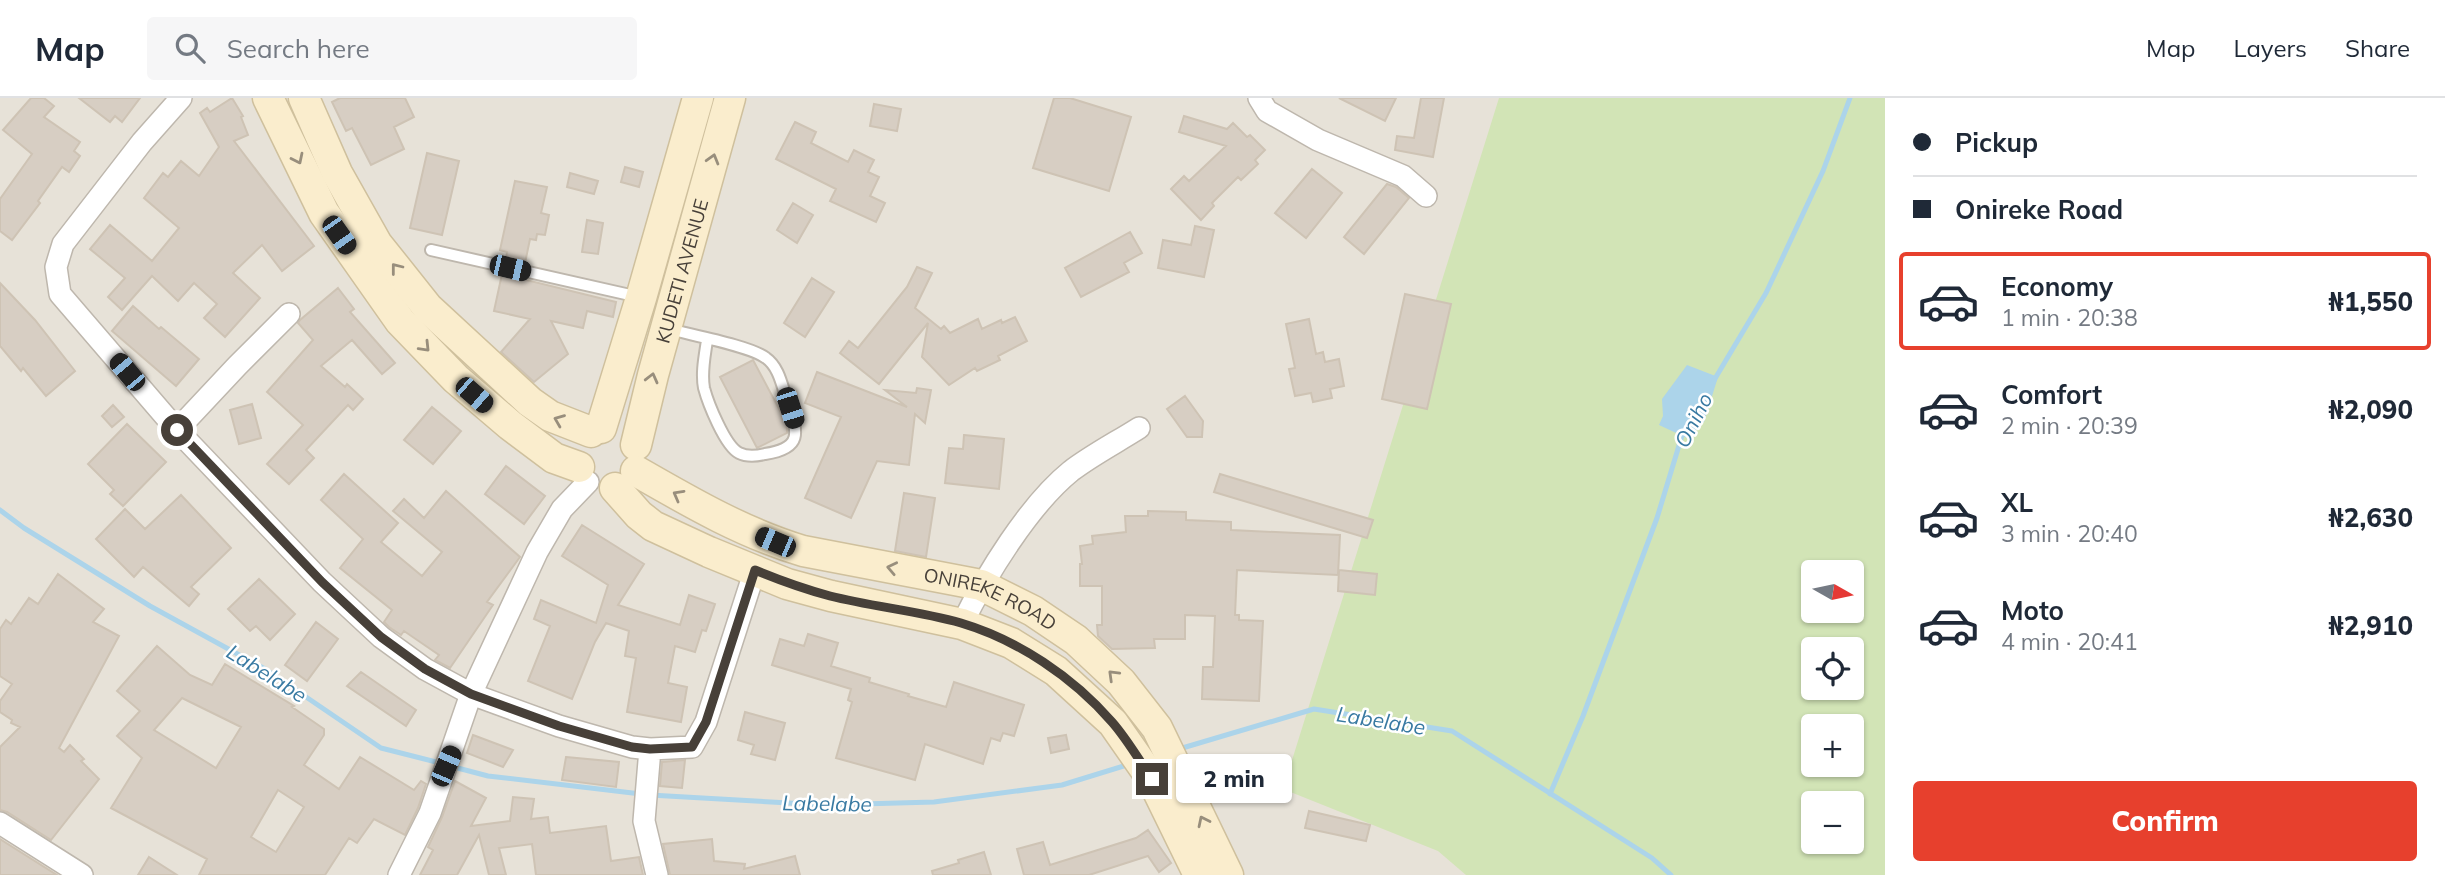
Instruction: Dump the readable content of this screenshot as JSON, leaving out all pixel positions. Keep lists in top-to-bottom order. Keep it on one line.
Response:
{"streets":{"main road":["KUDETI AVENUE","ONIREKE ROAD"]},"crossings":[["KUDETI AVENUE","ONIREKE ROAD"]],"water":["Oniho","Labelabe"],"north":"right","page":{"header":"Map","search":"Search here","nav":["Map","Layers","Share"],"banner":["Pickup","Onireke Road"],"list":[{"name":"Economy","note":"1 min · 20:38","value":"₦1,550"},{"name":"Comfort","note":"2 min · 20:39","value":"₦2,090"},{"name":"XL","note":"3 min · 20:40","value":"₦2,630"},{"name":"Moto","note":"4 min · 20:41","value":"₦2,910"}],"map_buttons":["+","−"],"bubble":"2 min","buttons":"Confirm"}}
